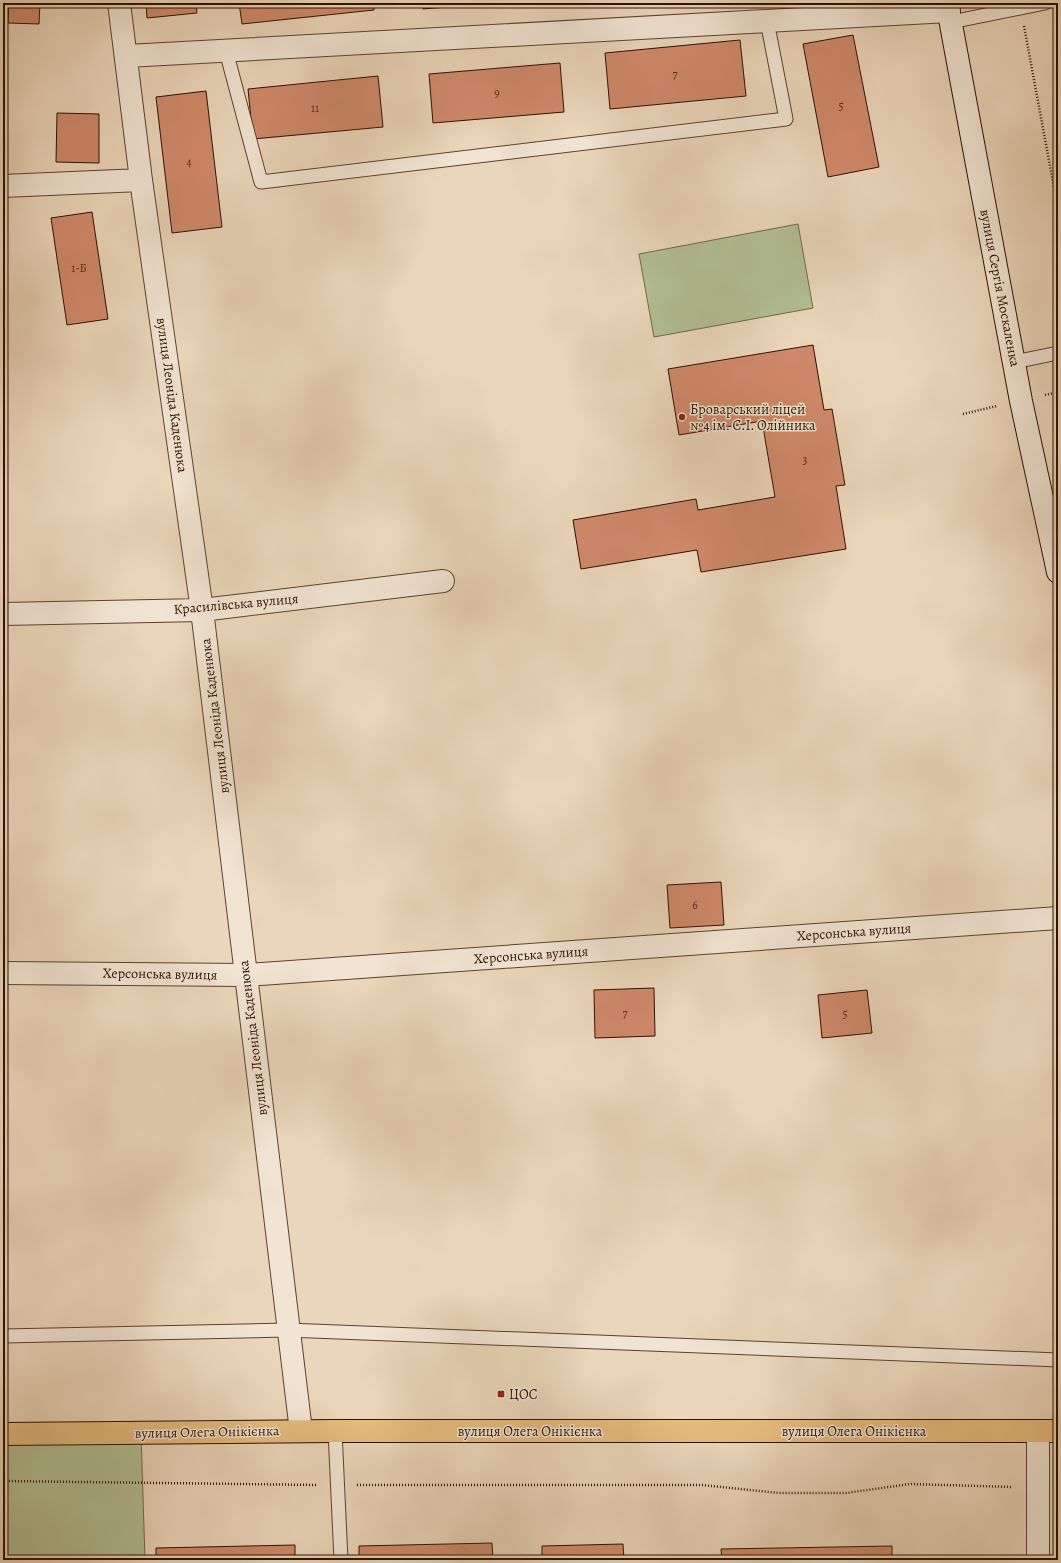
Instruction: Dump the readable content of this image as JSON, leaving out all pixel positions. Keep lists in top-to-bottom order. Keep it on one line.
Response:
{"streets":{"main road":["вулиця Олега Онікієнка"],"street":["вулиця Сергія Москаленка","вулиця Леоніда Каденюка","Красилівська вулиця","Херсонська вулиця"]},"crossings":[["вулиця Леоніда Каденюка","Красилівська вулиця"],["вулиця Леоніда Каденюка","Херсонська вулиця"],["вулиця Леоніда Каденюка","вулиця Олега Онікієнка"]],"places":{"other":["Броварський ліцей №4 ім. С.І. Олійника"],"transit":["ЦОС"]},"house_numbers":["7","9","5","11","4","1-Б","3","6","7","5"]}
